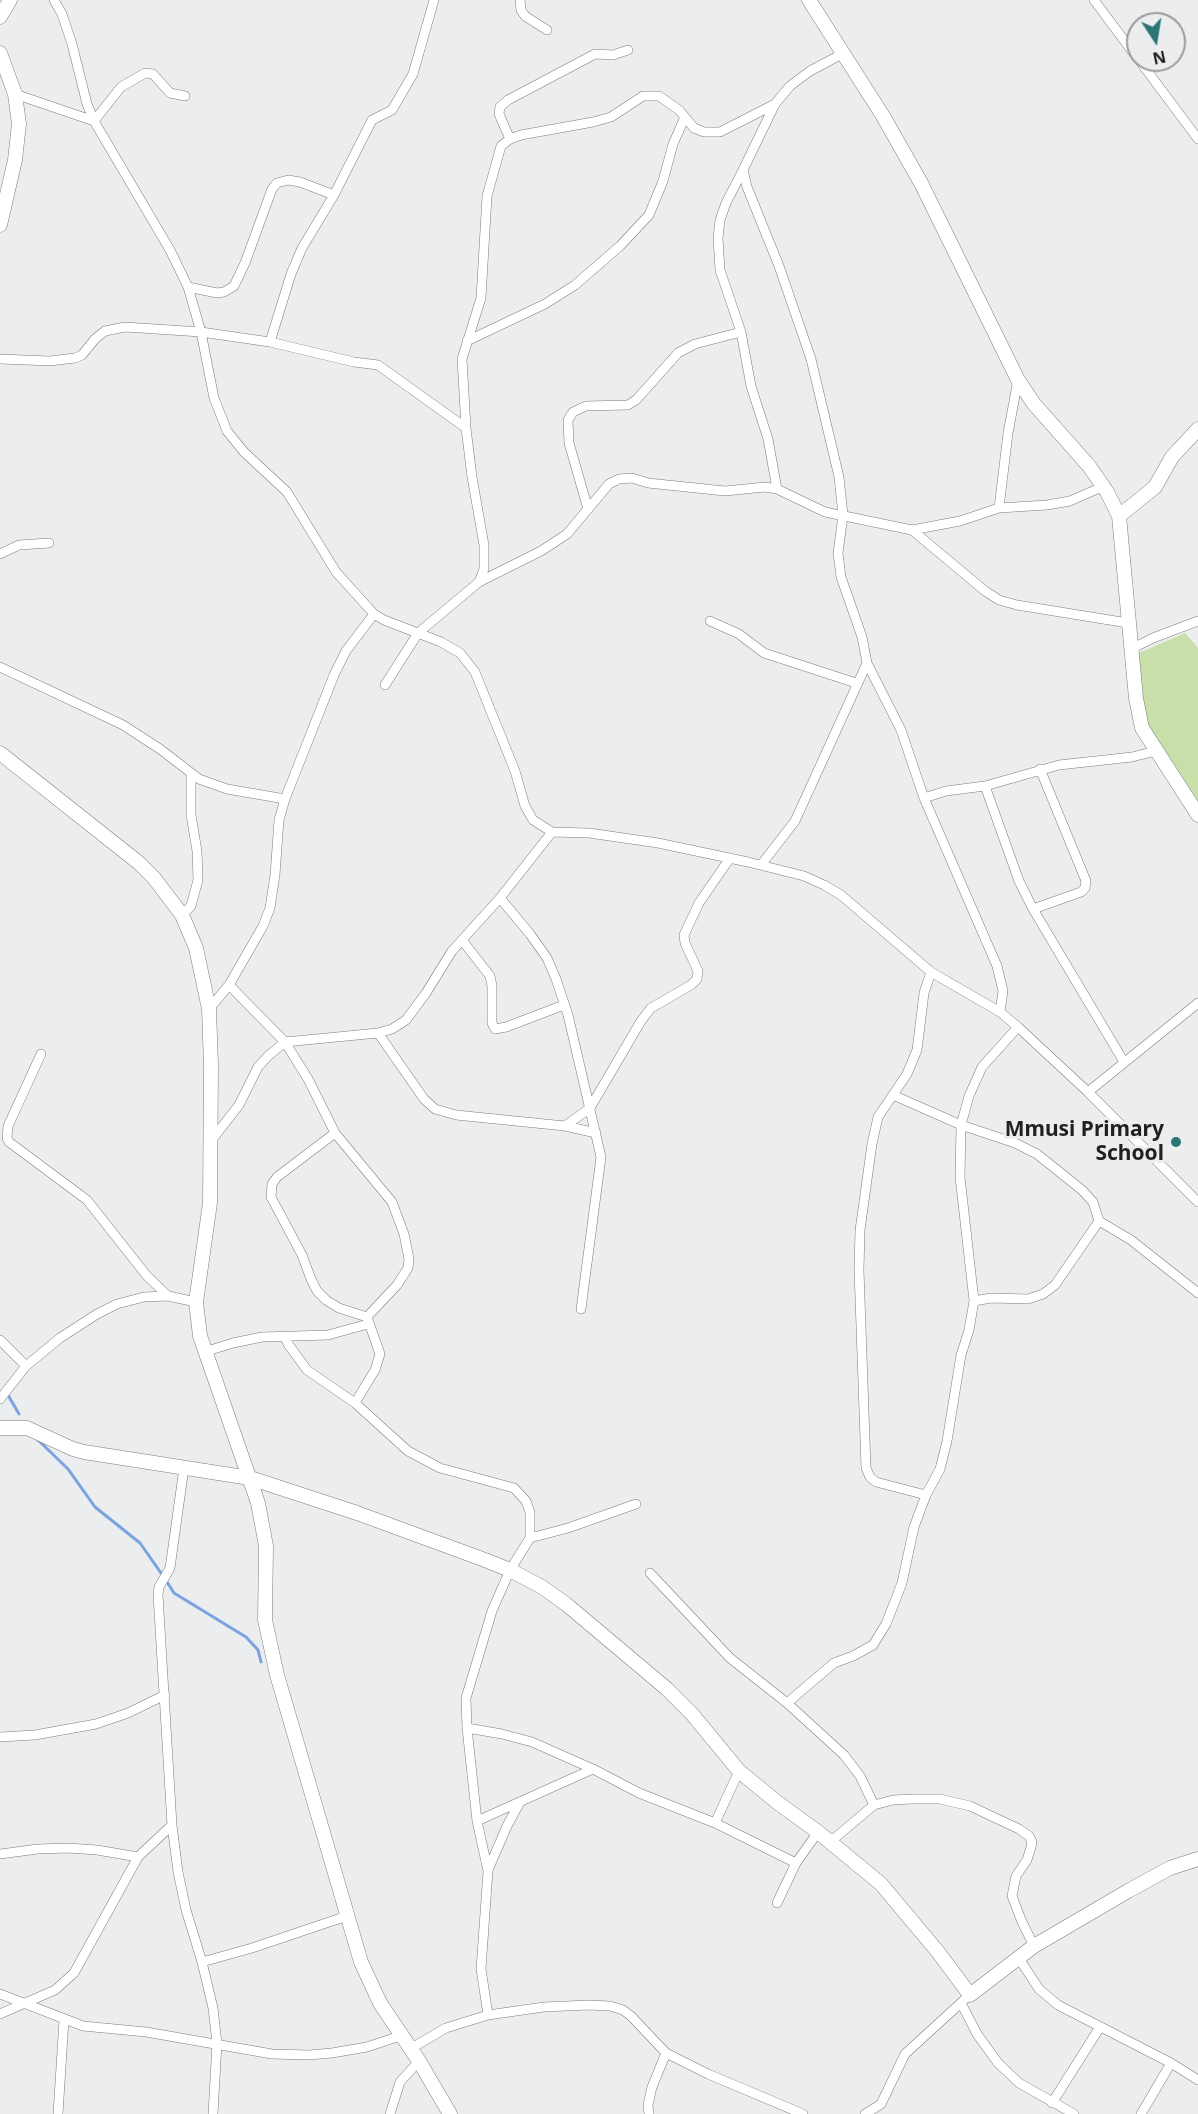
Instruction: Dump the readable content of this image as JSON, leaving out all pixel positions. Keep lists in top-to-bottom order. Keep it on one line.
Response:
{"places":["Mmusi Primary School"],"north":"bottom"}
